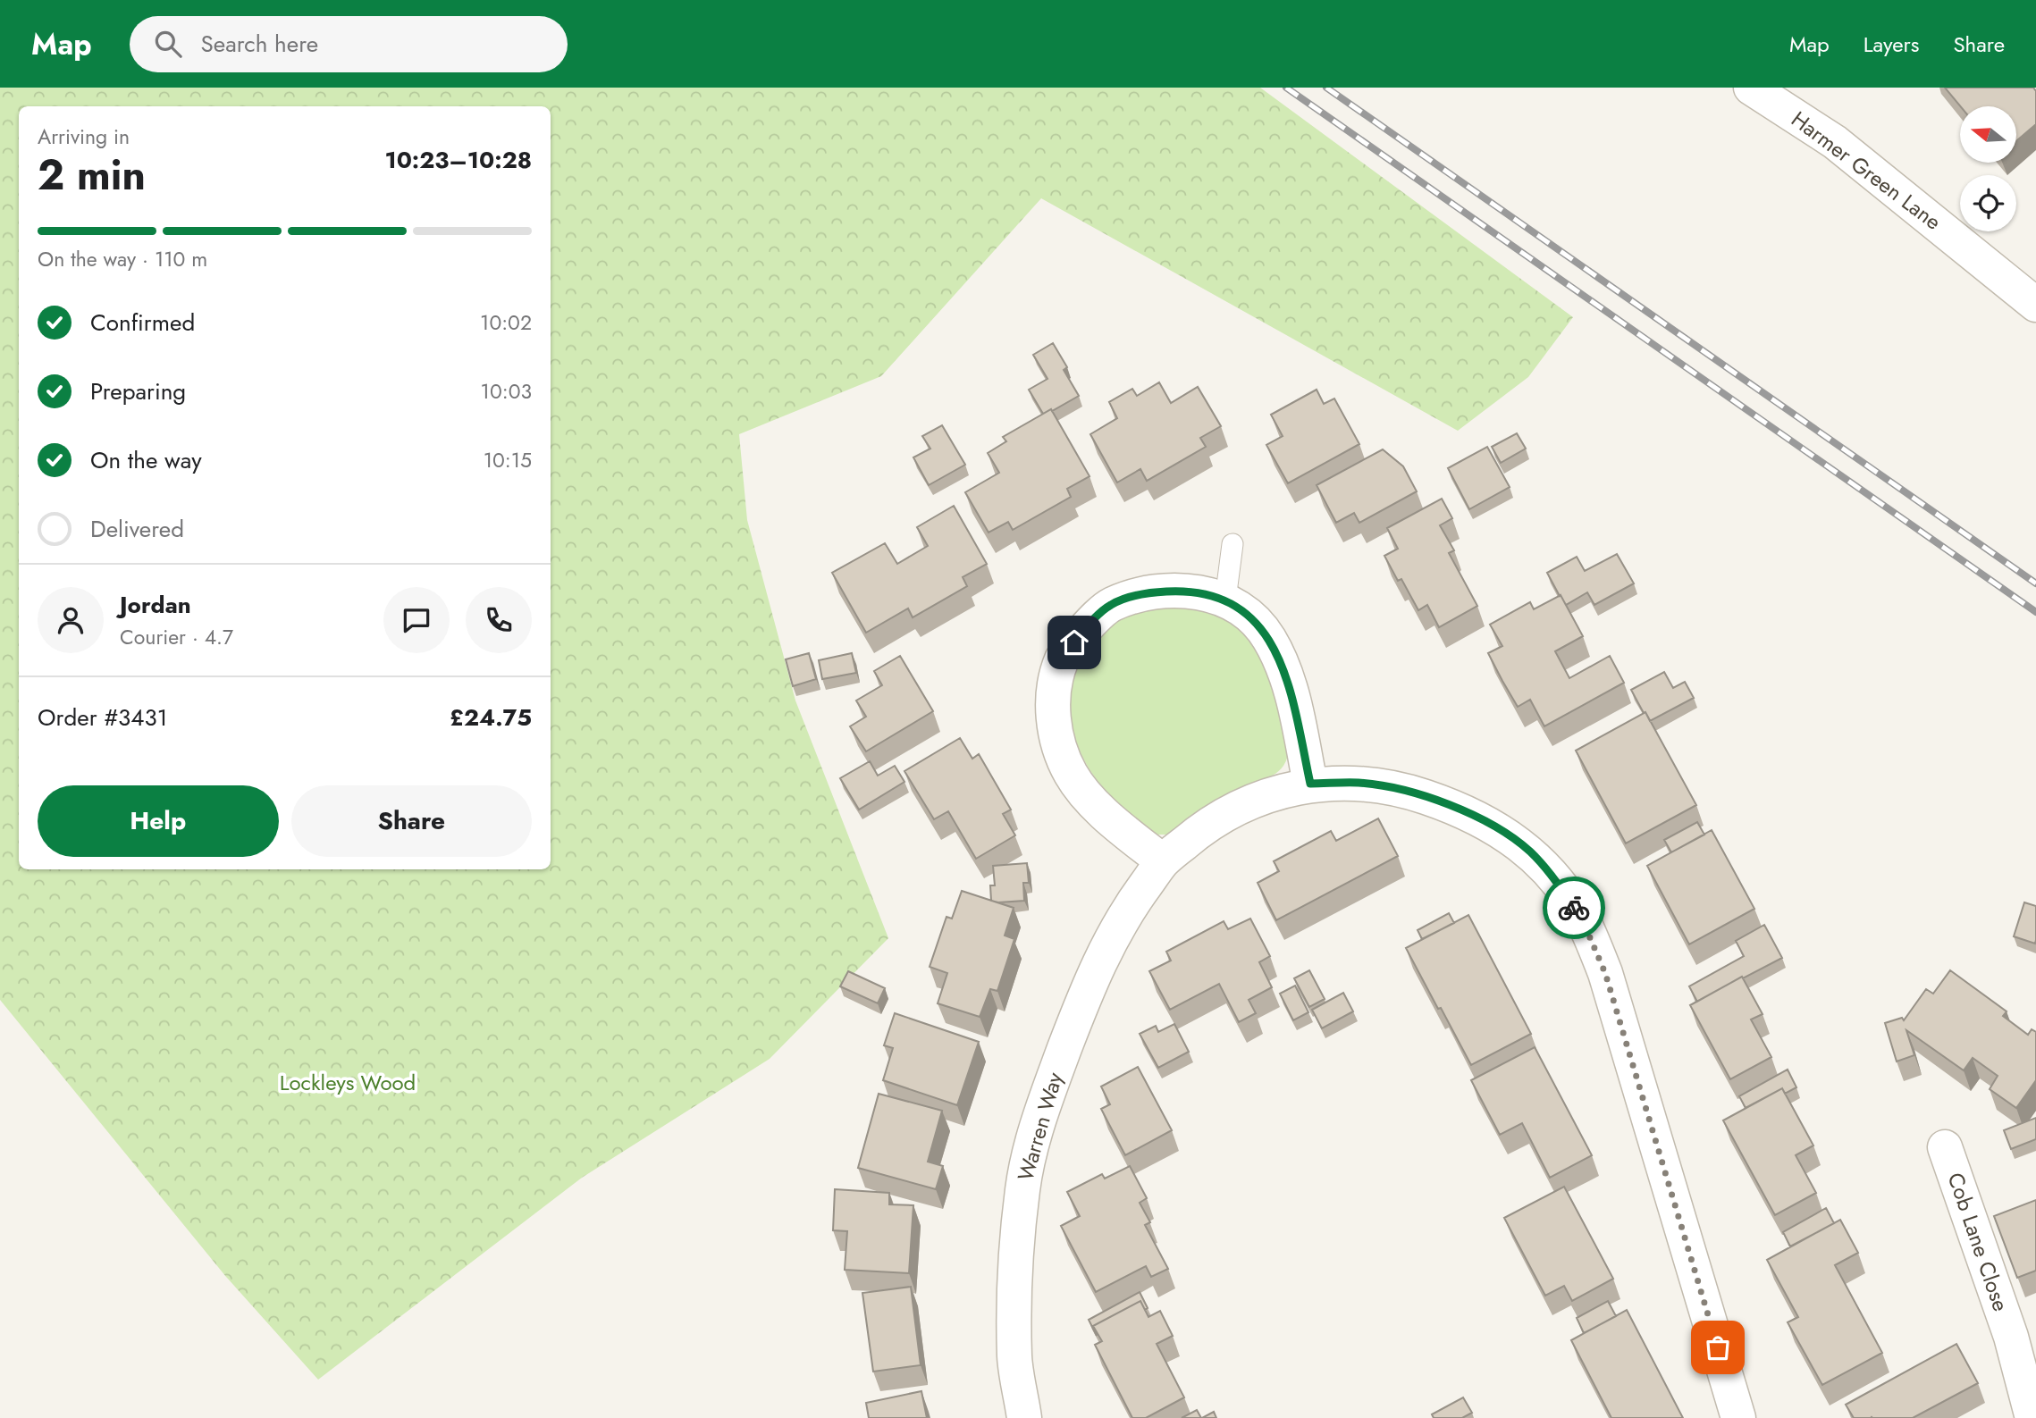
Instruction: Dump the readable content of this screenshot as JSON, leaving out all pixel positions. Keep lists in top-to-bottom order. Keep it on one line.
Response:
{"streets":{"street":["Harmer Green Lane","Warren Way","Cob Lane Close"]},"parks":["Lockleys Wood"],"north":"left","page":{"header":"Map","search":"Search here","nav":["Map","Layers","Share"],"heading":["2 min","Arriving in","10:23–10:28"],"panel":["Jordan","Courier · 4.7","Order #3431","£24.75"],"bar":"On the way · 110 m","list":[["Confirmed","10:02"],["Preparing","10:03"],["On the way","10:15"],"Delivered"],"buttons":["Help","Share"]}}
